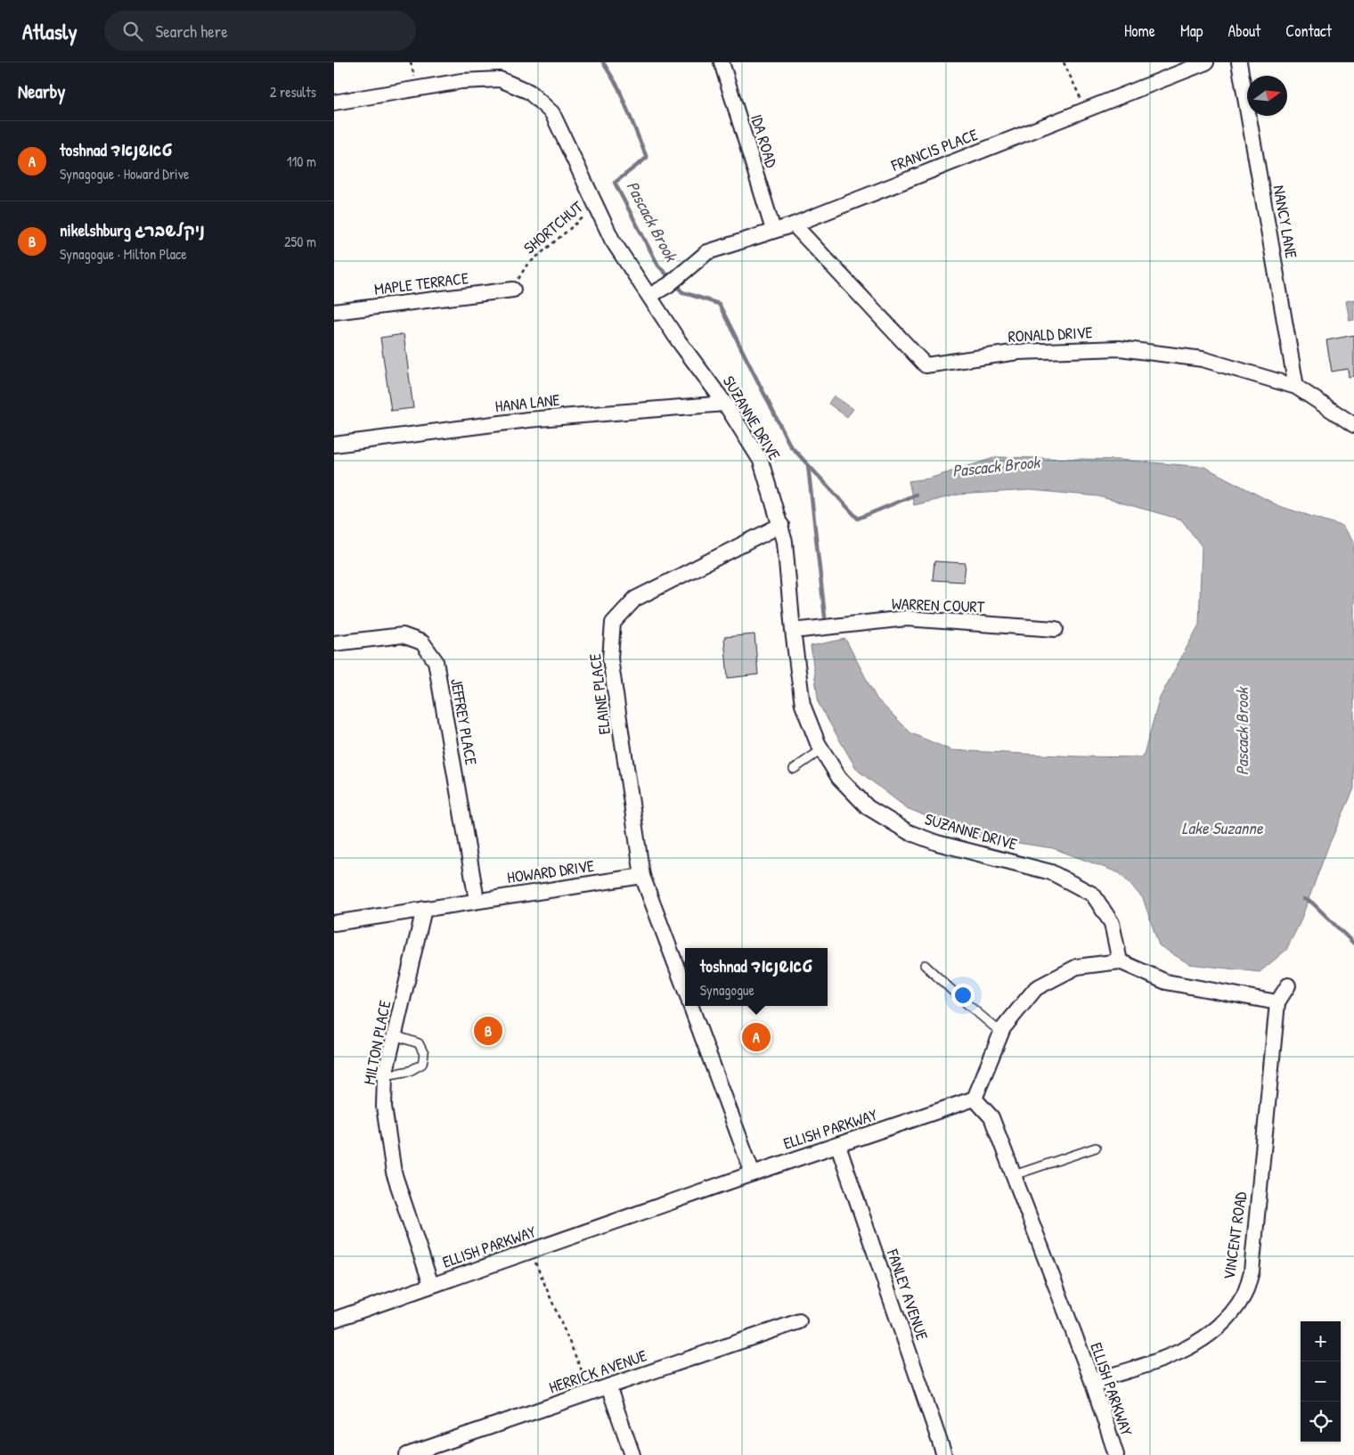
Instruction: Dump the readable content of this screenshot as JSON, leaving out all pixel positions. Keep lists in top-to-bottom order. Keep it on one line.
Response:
{"streets":{"street":["IDA ROAD","FRANCIS PLACE","NANCY LANE","MAPLE TERRACE","RONALD DRIVE","HANA LANE","SUZANNE DRIVE","WARREN COURT","ELAINE PLACE","JEFFREY PLACE","HOWARD DRIVE","MILTON PLACE","ELLISH PARKWAY","VINCENT ROAD","FANLEY AVENUE","HERRICK AVENUE"],"path":["SHORTCHUT"]},"crossings":[["IDA ROAD","FRANCIS PLACE"],["FRANCIS PLACE","RONALD DRIVE"],["FRANCIS PLACE","SUZANNE DRIVE"],["NANCY LANE","RONALD DRIVE"],["SHORTCHUT","MAPLE TERRACE"],["SHORTCHUT","SUZANNE DRIVE"],["HANA LANE","SUZANNE DRIVE"],["SUZANNE DRIVE","WARREN COURT"],["SUZANNE DRIVE","ELAINE PLACE"],["ELAINE PLACE","HOWARD DRIVE"],["JEFFREY PLACE","HOWARD DRIVE"],["HOWARD DRIVE","MILTON PLACE"],["MILTON PLACE","ELLISH PARKWAY"],["ELLISH PARKWAY","VINCENT ROAD"],["ELLISH PARKWAY","FANLEY AVENUE"]],"water":["Pascack Brook","Lake Suzanne"],"north":"right","page":{"header":"Atlasly","search":"Search here","nav":["Home","Map","About","Contact"],"heading":["Nearby","2 results"],"list":[{"mark":"A","name":"toshnad טאשנאד","note":"Synagogue · Howard Drive","value":"110 m"},{"mark":"B","name":"nikelshburg ניקלשברג","note":"Synagogue · Milton Place","value":"250 m"}],"popup":["toshnad טאשנאד","Synagogue"],"pins":["B","A"],"map_buttons":["+","−"]}}
